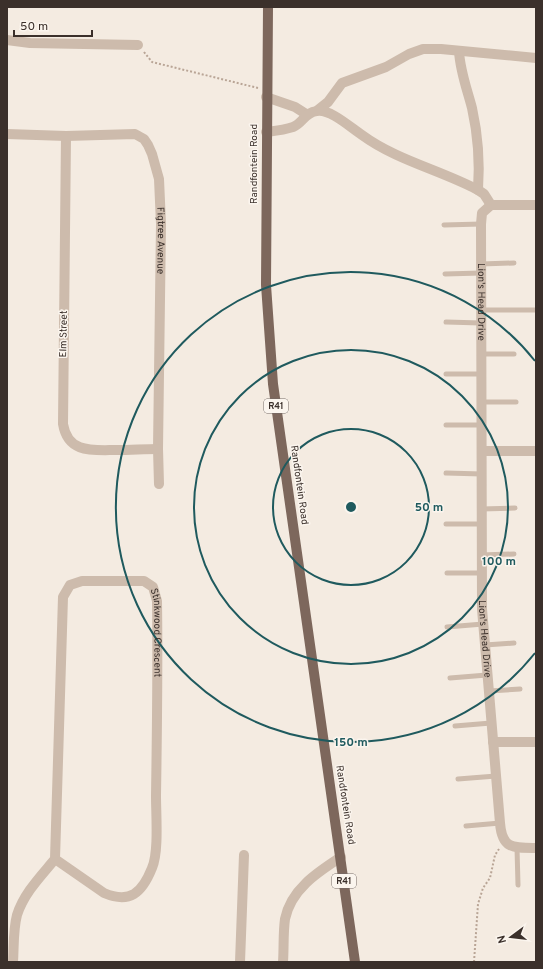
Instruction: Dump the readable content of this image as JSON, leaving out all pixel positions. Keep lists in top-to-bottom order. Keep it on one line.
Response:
{"streets":{"main road":["Randfontein Road","R41"],"street":["Figtree Avenue","Lion's Head Drive","Elm Street","Stinkwood Crescent"]},"crossings":[["Figtree Avenue","Elm Street"]],"scale_bar":"50 m","north":"left","rings":["50 m","100 m","150 m"]}
